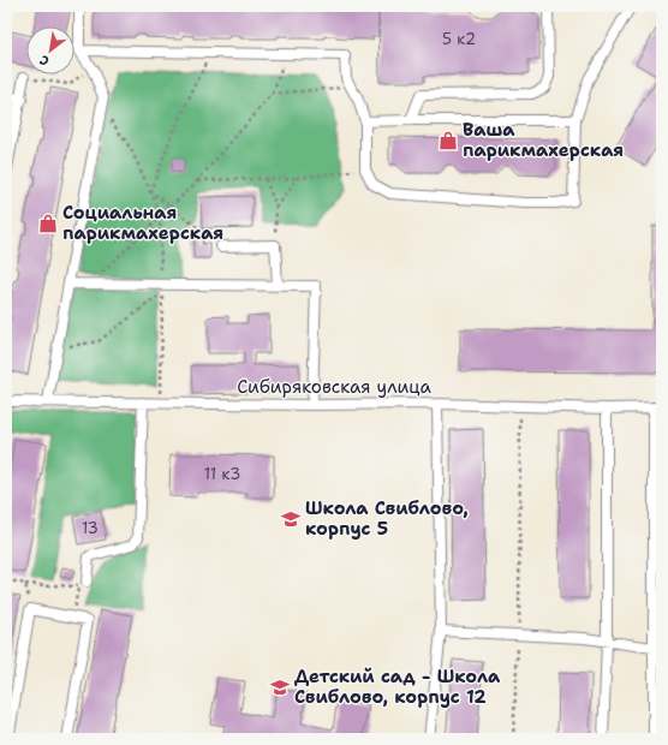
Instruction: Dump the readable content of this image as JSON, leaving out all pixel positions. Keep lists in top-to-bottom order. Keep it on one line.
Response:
{"streets":{"lane":["Сибиряковская улица"]},"places":{"shop":["Ваша парикмахерская","Социальная парикмахерская"],"school or university":["Школа Свиблово, корпус 5","Детский сад - Школа Свиблово, корпус 12"]},"house_numbers":["5 к2","11 к3","13"],"north":"bottom left"}
